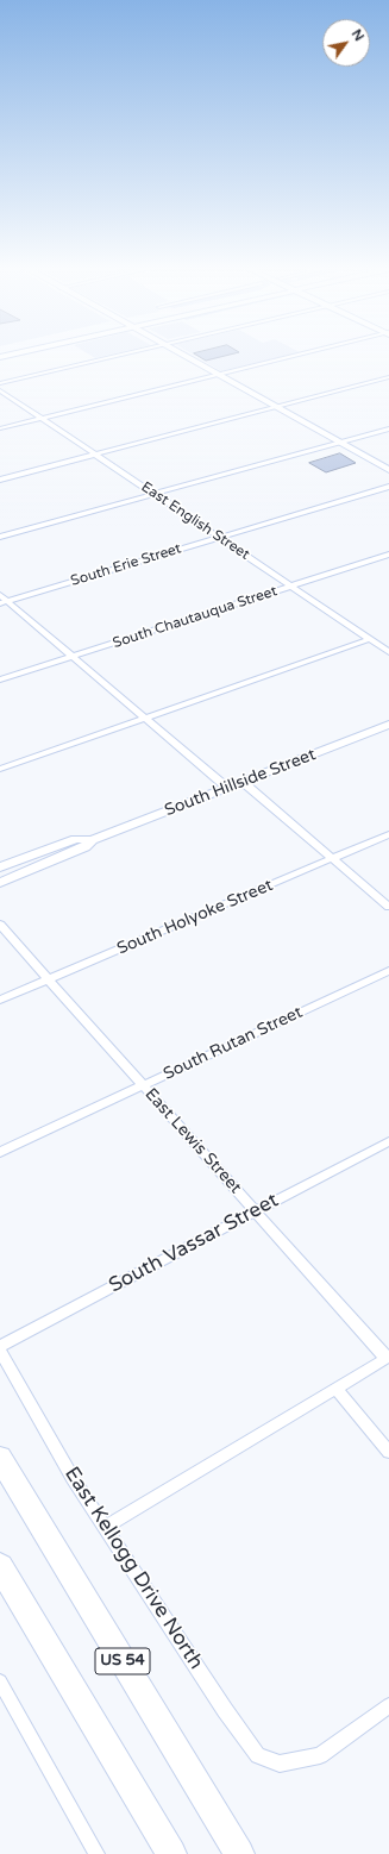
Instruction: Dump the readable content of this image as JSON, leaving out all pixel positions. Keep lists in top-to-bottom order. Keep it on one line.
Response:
{"streets":{"highway":["US 54"],"main road":["South Hillside Street"],"street":["East English Street","South Erie Street","South Chautauqua Street","South Holyoke Street","South Rutan Street","East Lewis Street","South Vassar Street","East Kellogg Drive North"]},"crossings":[["East English Street","South Erie Street"],["East English Street","South Chautauqua Street"],["South Holyoke Street","East Lewis Street"],["South Rutan Street","East Lewis Street"],["East Lewis Street","South Vassar Street"]],"north":"top right"}
